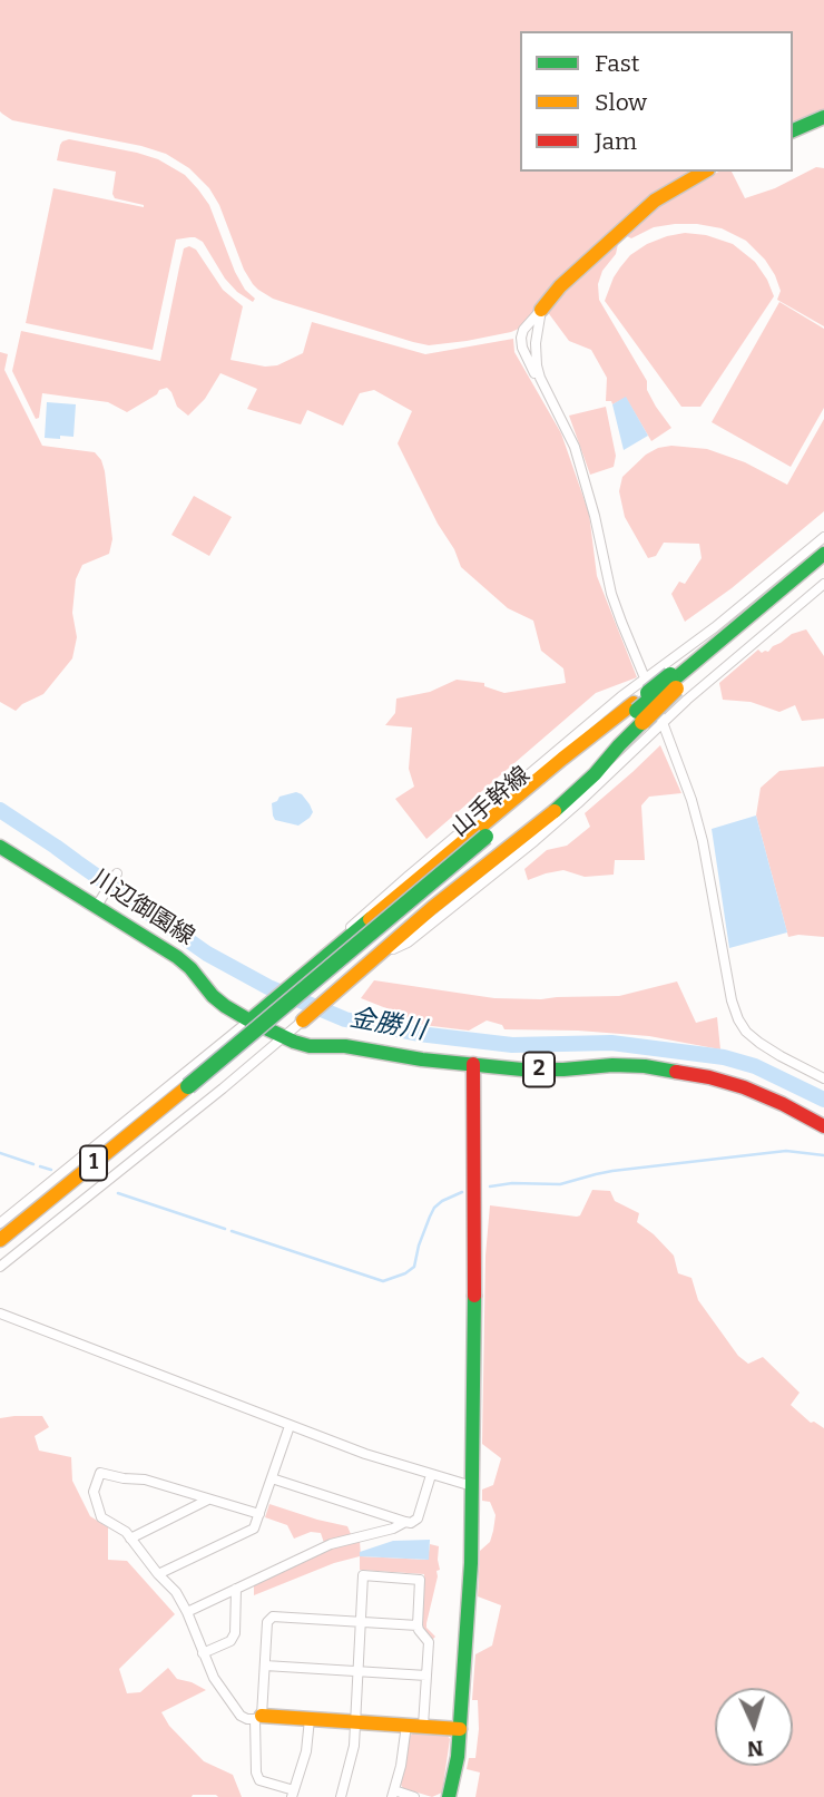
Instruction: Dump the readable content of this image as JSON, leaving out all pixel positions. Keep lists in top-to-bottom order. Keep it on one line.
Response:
{"streets":{"main road":["山手幹線","川辺御園線","2","1"]},"crossings":[["川辺御園線","2"]],"water":["金勝川"],"legend":["Fast","Slow","Jam"],"north":"bottom"}
